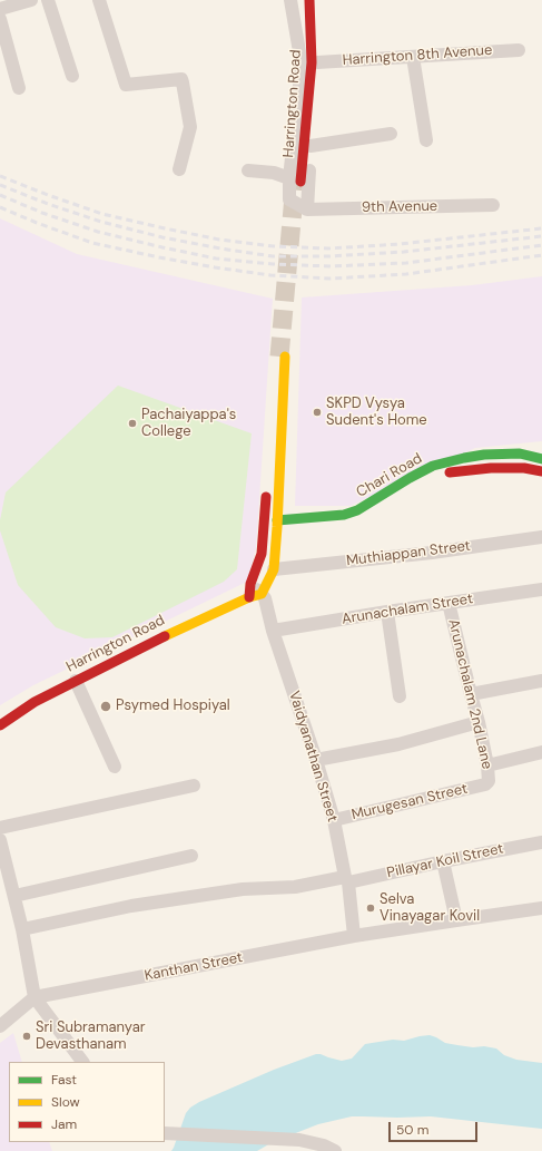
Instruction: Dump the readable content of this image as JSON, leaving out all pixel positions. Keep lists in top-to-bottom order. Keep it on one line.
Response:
{"streets":{"street":["Harrington 8th Avenue","Harrington Road","9th Avenue","Chari Road","Muthiappan Street","Arunachalam Street","Arunachalam 2nd Lane","Vaidyanathan Street","Murugesan Street","Pillayar Koil Street","Kanthan Street"]},"crossings":[["Harrington Road","Vaidyanathan Street"],["Arunachalam Street","Arunachalam 2nd Lane"],["Arunachalam Street","Vaidyanathan Street"],["Arunachalam 2nd Lane","Murugesan Street"],["Vaidyanathan Street","Murugesan Street"],["Vaidyanathan Street","Pillayar Koil Street"],["Vaidyanathan Street","Kanthan Street"]],"places":["SKPD Vysya Sudent's Home","Pachaiyappa's College","Psymed Hospiyal","Selva Vinayagar Kovil","Sri Subramanyar Devasthanam"],"legend":["Fast","Slow","Jam"],"scale_bar":"50 m"}
